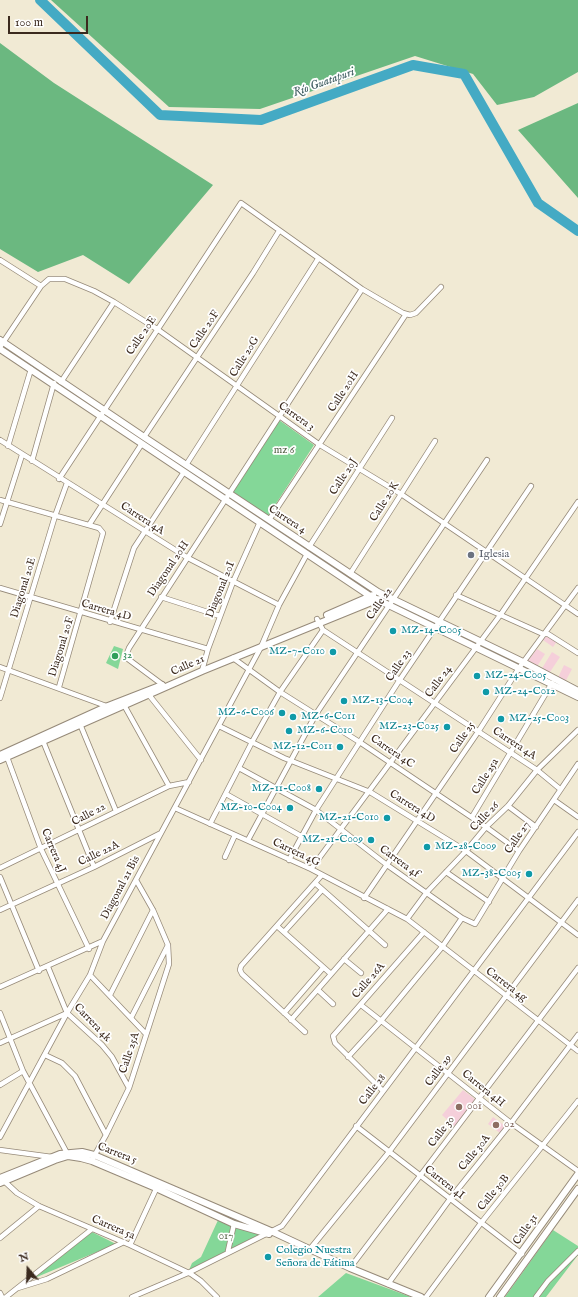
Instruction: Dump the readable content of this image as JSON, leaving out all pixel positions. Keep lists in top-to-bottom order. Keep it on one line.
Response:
{"streets":{"main road":["Carrera 4","Calle 21","Carrera 5","Calle 31"],"street":["Calle 20F","Calle 20E","Calle 20G","Calle 20H","Carrera 3","Calle 20J","Calle 20K","Carrera 4A","Diagonal 20H","Diagonal 20E","Diagonal 20I","Calle 22","Carrera 4D","Diagonal 20F","Calle 23","Calle 24","Calle 25","Carrera 4C","Calle 25a","Calle 26","Calle 27","Carrera 4J","Carrera 4G","Calle 22A","Carrera 4f","Diagonal 21 Bis","Calle 26A","Carrera 4g","Carrera 4k","Calle 25A","Calle 29","Carrera 4H","Calle 28","Calle 30","Calle 30A","Carrera 4I","Calle 30B","Carrera 5a"]},"crossings":[["Calle 20F","Calle 20E"],["Calle 20F","Carrera 3"],["Calle 20F","Carrera 4"],["Calle 20E","Carrera 3"],["Calle 20E","Carrera 4A"],["Calle 20E","Carrera 4"],["Calle 20G","Carrera 3"],["Calle 20G","Carrera 4"],["Calle 20H","Carrera 3"],["Calle 20H","Carrera 4"],["Carrera 3","Calle 20J"],["Carrera 3","Calle 20K"],["Carrera 3","Calle 22"],["Carrera 3","Calle 23"],["Carrera 3","Calle 24"],["Carrera 3","Calle 25"],["Calle 20J","Carrera 4"],["Calle 20K","Carrera 4"],["Carrera 4A","Diagonal 20H"],["Carrera 4A","Diagonal 20E"],["Carrera 4A","Diagonal 20I"],["Carrera 4A","Calle 22"],["Carrera 4A","Calle 21"],["Carrera 4A","Calle 23"],["Carrera 4A","Calle 24"],["Carrera 4A","Calle 25"],["Carrera 4A","Calle 25a"],["Carrera 4A","Calle 26"],["Carrera 4A","Calle 27"],["Carrera 4A","Diagonal 21 Bis"],["Carrera 4","Diagonal 20H"],["Carrera 4","Diagonal 20I"],["Carrera 4","Calle 22"],["Carrera 4","Calle 21"],["Carrera 4","Calle 23"],["Carrera 4","Calle 24"],["Carrera 4","Calle 25"],["Carrera 4","Calle 25a"],["Carrera 4","Diagonal 21 Bis"],["Diagonal 20H","Carrera 4D"],["Diagonal 20H","Calle 21"],["Diagonal 20E","Carrera 4D"],["Diagonal 20I","Carrera 4D"],["Diagonal 20I","Calle 21"],["Calle 22","Carrera 4D"],["Calle 22","Carrera 4C"],["Calle 22","Carrera 4J"],["Calle 22","Carrera 4G"],["Calle 22","Carrera 4f"],["Calle 22","Diagonal 21 Bis"],["Carrera 4D","Diagonal 20F"],["Carrera 4D","Calle 23"],["Carrera 4D","Calle 24"],["Carrera 4D","Calle 25"],["Carrera 4D","Calle 26"],["Carrera 4D","Calle 27"],["Carrera 4D","Diagonal 21 Bis"],["Carrera 4D","Calle 29"],["Carrera 4D","Calle 28"],["Calle 21","Carrera 4C"],["Calle 21","Carrera 4J"],["Calle 21","Diagonal 21 Bis"],["Calle 23","Carrera 4C"],["Calle 23","Carrera 4G"],["Calle 23","Carrera 4f"],["Calle 24","Carrera 4C"],["Calle 24","Carrera 4G"],["Calle 24","Carrera 4f"],["Calle 25","Carrera 4C"],["Calle 25","Carrera 4G"],["Calle 25","Carrera 4f"],["Carrera 4C","Calle 25a"],["Carrera 4C","Calle 26"],["Carrera 4C","Calle 27"],["Carrera 4C","Diagonal 21 Bis"],["Calle 26","Carrera 4G"],["Calle 26","Carrera 4f"],["Calle 27","Carrera 4f"],["Carrera 4J","Calle 22A"],["Carrera 4G","Diagonal 21 Bis"],["Carrera 4G","Calle 26A"],["Carrera 4G","Carrera 4g"],["Calle 22A","Diagonal 21 Bis"],["Diagonal 21 Bis","Carrera 4k"],["Calle 26A","Carrera 4g"],["Calle 26A","Carrera 4H"],["Carrera 4g","Calle 29"],["Carrera 4g","Calle 28"],["Carrera 4g","Calle 30"],["Carrera 4g","Calle 30A"],["Carrera 4k","Calle 25A"],["Calle 25A","Carrera 5"],["Calle 29","Carrera 4H"],["Calle 29","Carrera 5"],["Calle 29","Carrera 4I"],["Carrera 4H","Calle 28"],["Carrera 4H","Calle 30"],["Carrera 4H","Calle 30A"],["Carrera 4H","Calle 30B"],["Calle 28","Carrera 5"],["Calle 28","Carrera 4I"],["Calle 28","Carrera 5a"],["Calle 30","Carrera 5"],["Calle 30","Carrera 4I"],["Calle 30A","Carrera 5"],["Calle 30A","Carrera 4I"],["Carrera 4I","Calle 30B"],["Carrera 4I","Calle 31"]],"water":["Río Guatapuri"],"parks":["mz 6","017"],"places":["Iglesia","MZ-14-C005","MZ-7-C010","32","MZ-24-C005","MZ-24-C012","MZ-13-C004","MZ-6-C006","MZ-6-C011","MZ-25-C003","MZ-23-C025","MZ-6-C010","MZ-12-C011","MZ-11-C008","MZ-10-C004","MZ-21-C010","MZ-21-C009","MZ-28-C009","MZ-38-C005","001","02","Colegio Nuestra Señora de Fátima"],"scale_bar":"100 m","north":"top"}
